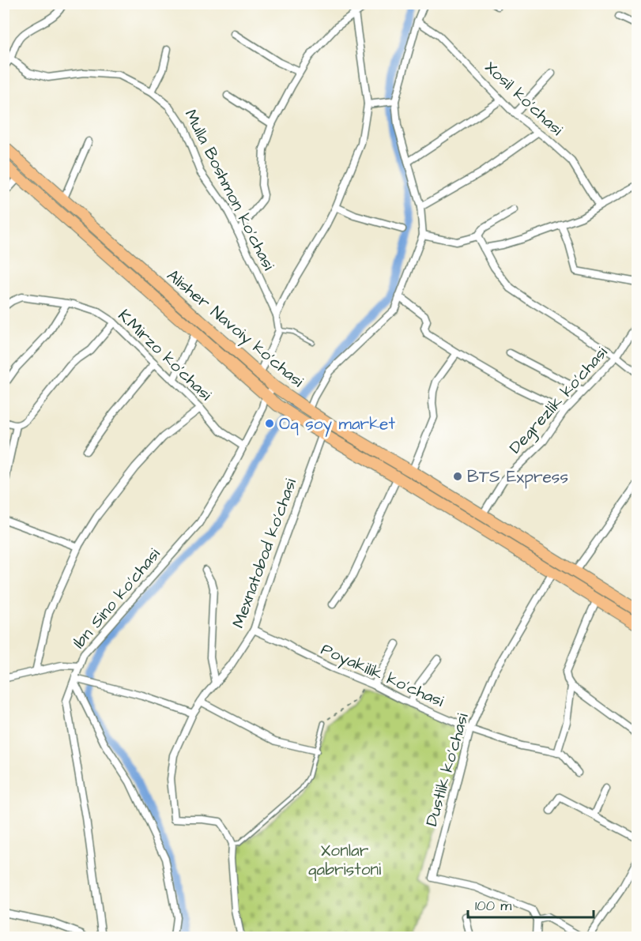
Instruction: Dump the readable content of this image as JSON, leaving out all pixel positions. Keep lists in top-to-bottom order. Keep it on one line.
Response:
{"streets":{"main road":["Alisher Navoiy ko'chasi"],"street":["Xosil ko'chasi","Mulla Boshmon ko'chasi","K.Mirzo ko'chasi","Degrezlik ko'chasi","Mexnatobod ko'chasi","Ibn Sino ko‘chasi","Poyakilik ko'chasi","Dustlik ko'chasi"]},"crossings":[["Alisher Navoiy ko'chasi","Degrezlik ko'chasi"],["Alisher Navoiy ko'chasi","Mexnatobod ko'chasi"],["Alisher Navoiy ko'chasi","Ibn Sino ko‘chasi"],["Alisher Navoiy ko'chasi","Dustlik ko'chasi"],["K.Mirzo ko'chasi","Ibn Sino ko‘chasi"],["Mexnatobod ko'chasi","Poyakilik ko'chasi"],["Poyakilik ko'chasi","Dustlik ko'chasi"]],"parks":["Xonlar qabristoni"],"places":["Oq soy market","BTS Express"],"scale_bar":"100 m"}
